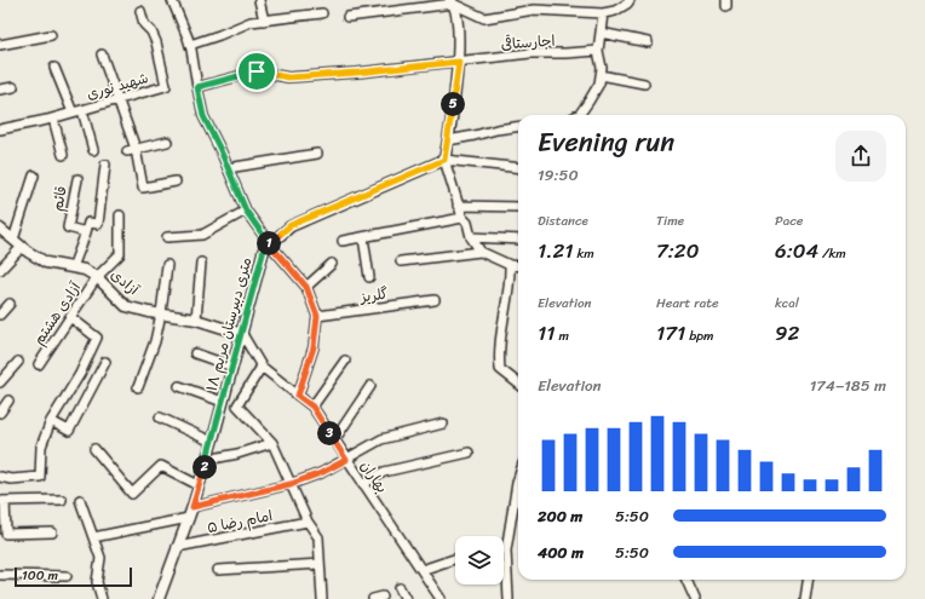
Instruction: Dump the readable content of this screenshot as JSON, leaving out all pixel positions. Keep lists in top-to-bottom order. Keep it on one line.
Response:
{"streets":{"street":["اجارستاقی","شهید نوری","قائم","آزادی","گلریز","آزادی هشتم","۱۸ متری دبیرستان مریم","بهاران","امام رضا ۵"]},"crossings":[["آزادی","آزادی هشتم"],["آزادی","۱۸ متری دبیرستان مریم"],["آزادی","بهاران"],["۱۸ متری دبیرستان مریم","بهاران"],["۱۸ متری دبیرستان مریم","امام رضا ۵"]],"scale_bar":"100 m","page":{"pins":["5","1","3","2"],"heading":["Evening run","19:50"],"stats":[["Distance","1.21 km"],["Time","7:20"],["Pace","6:04 /km"],["Elevation","11 m"],["Heart rate","171 bpm"],["kcal","92"]],"chart":["Elevation","174–185 m"],"list":[{"name":"200 m","note":"5:50"},{"name":"400 m","note":"5:50"}],"scale":"100 m"}}
